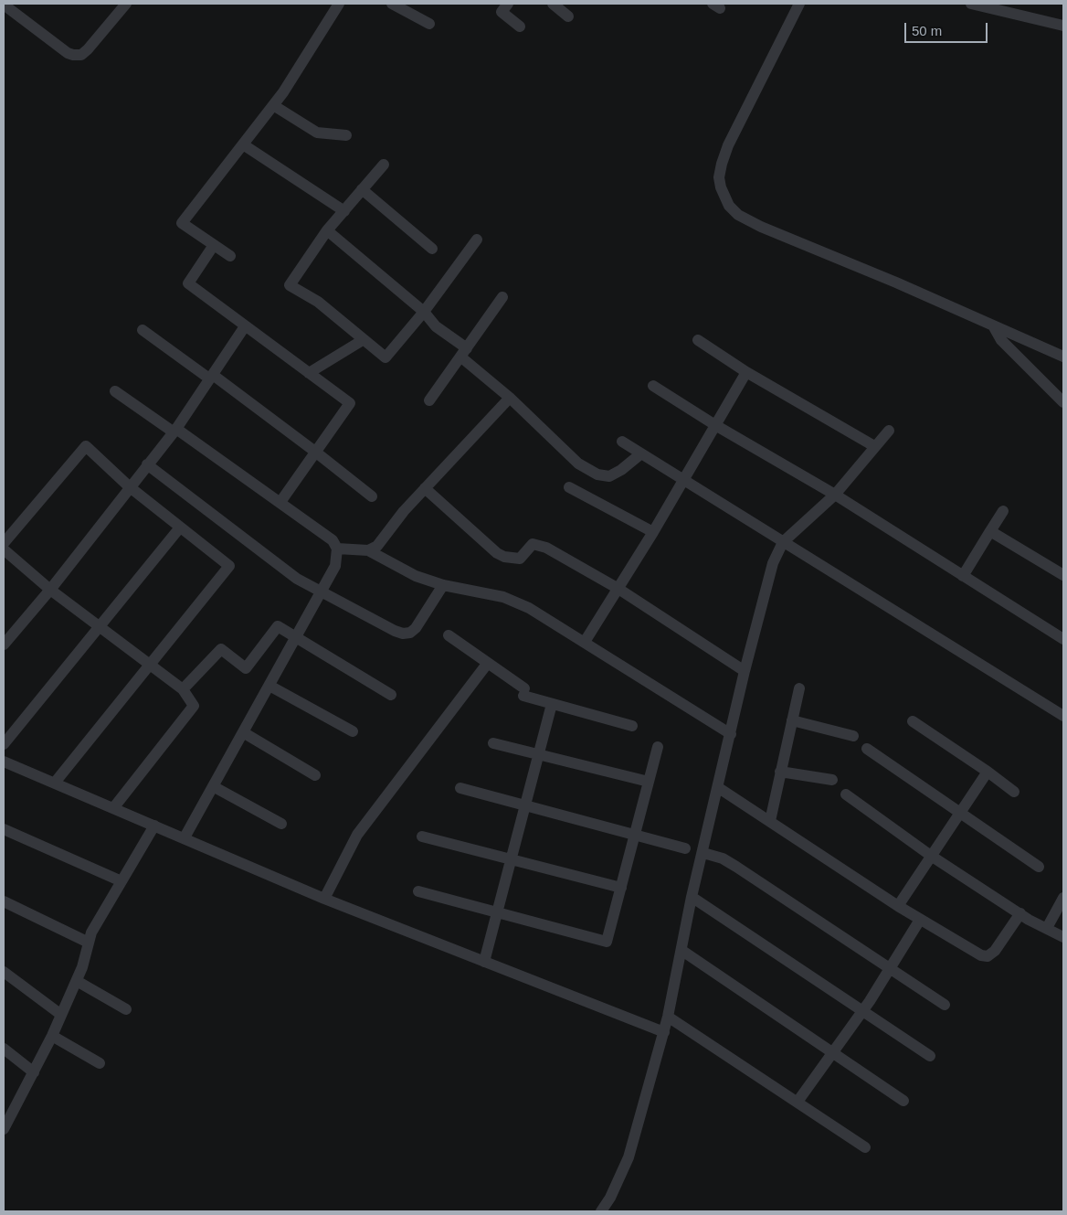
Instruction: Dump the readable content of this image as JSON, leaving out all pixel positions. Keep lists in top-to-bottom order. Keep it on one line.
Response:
{"scale_bar":"50 m"}
